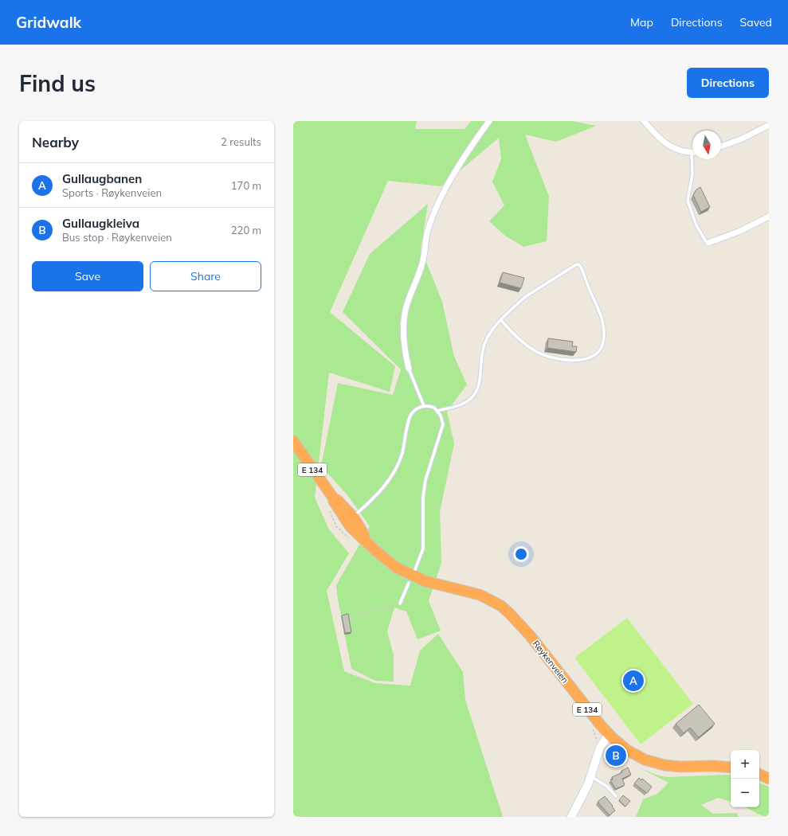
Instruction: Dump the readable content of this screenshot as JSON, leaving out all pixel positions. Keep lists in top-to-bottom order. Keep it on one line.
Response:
{"streets":{"highway":["E 134","Røykenveien"]},"north":"bottom","page":{"header":"Gridwalk","nav":["Map","Directions","Saved"],"buttons":["Directions",["Save","Share"]],"title":"Find us","heading":["Nearby","2 results"],"list":[{"mark":"A","name":"Gullaugbanen","note":"Sports · Røykenveien","value":"170 m"},{"mark":"B","name":"Gullaugkleiva","note":"Bus stop · Røykenveien","value":"220 m"}],"pins":["A","B"],"map_buttons":["+","−"]}}
